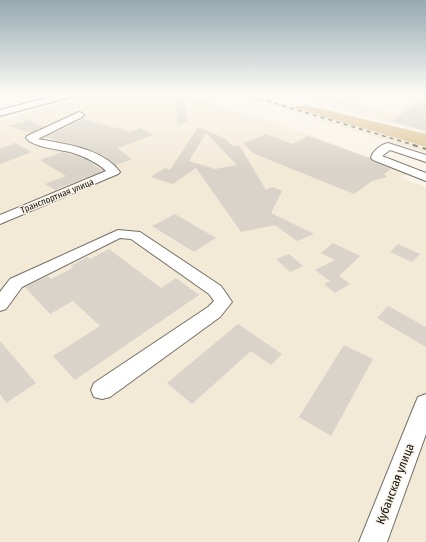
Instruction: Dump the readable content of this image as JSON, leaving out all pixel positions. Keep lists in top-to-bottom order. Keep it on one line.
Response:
{"streets":{"street":["Транспортная улица","Кубанская улица"]}}
